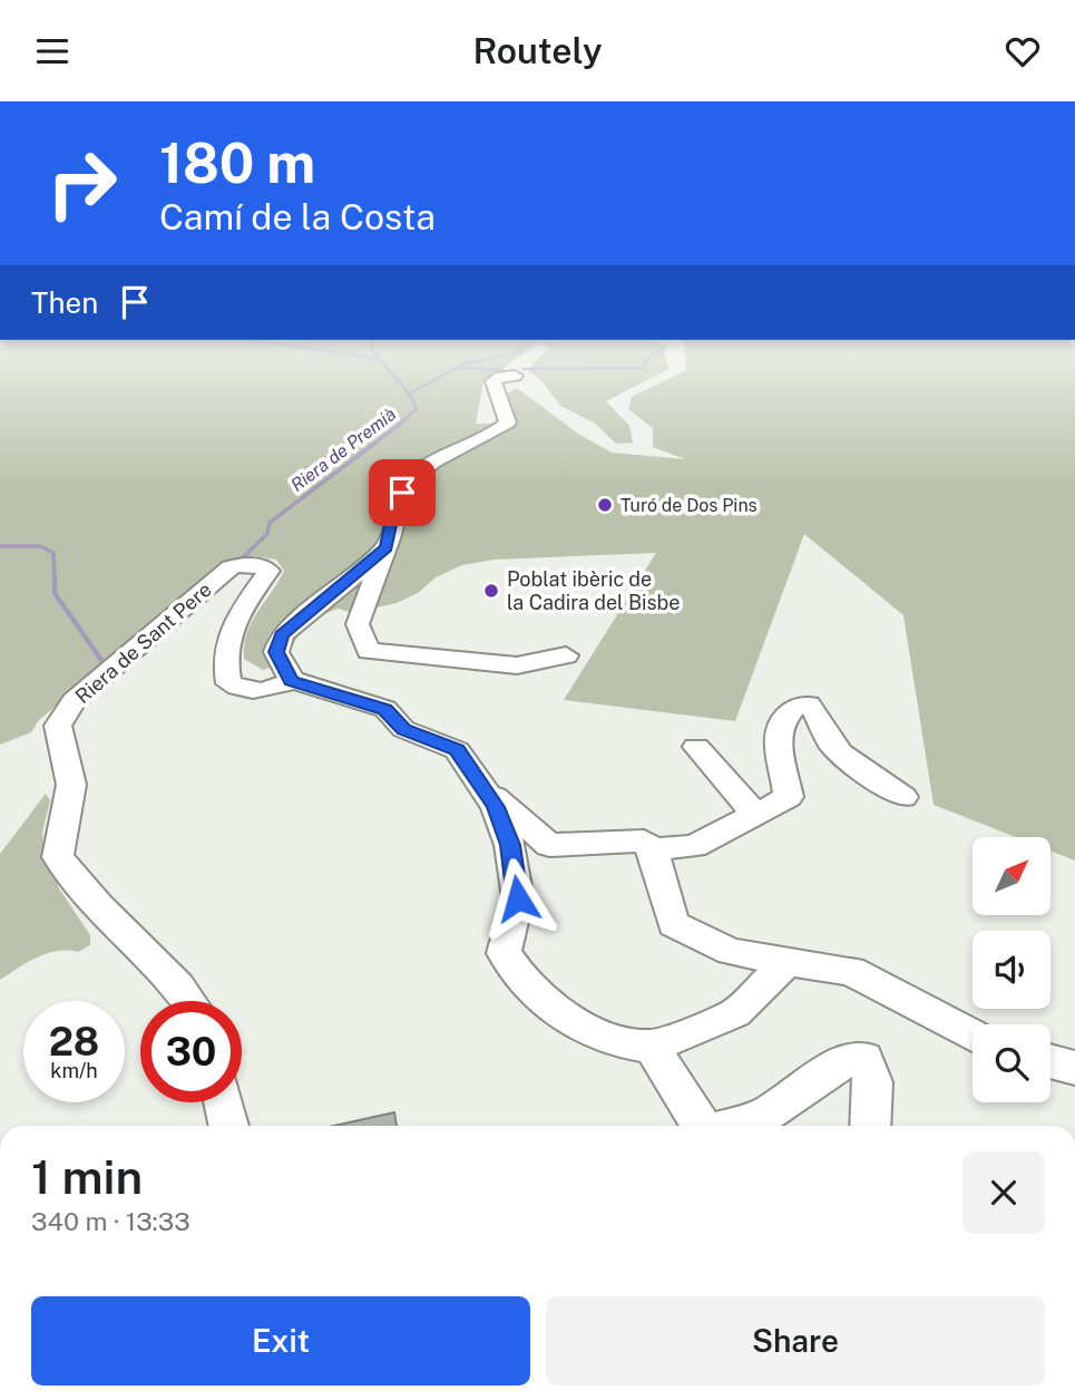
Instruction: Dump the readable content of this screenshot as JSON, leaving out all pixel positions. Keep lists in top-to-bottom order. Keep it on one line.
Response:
{"streets":{"street":["Riera de Sant Pere"]},"water":["Riera de Premià"],"places":["Turó de Dos Pins","Poblat ibèric de la Cadira del Bisbe"],"north":"top right","page":{"header":"Routely","turn":["180 m","Camí de la Costa"],"then":"Then","speed":"28 km/h","limit":"30","heading":["1 min","340 m · 13:33"],"buttons":["Exit","Share"]}}
